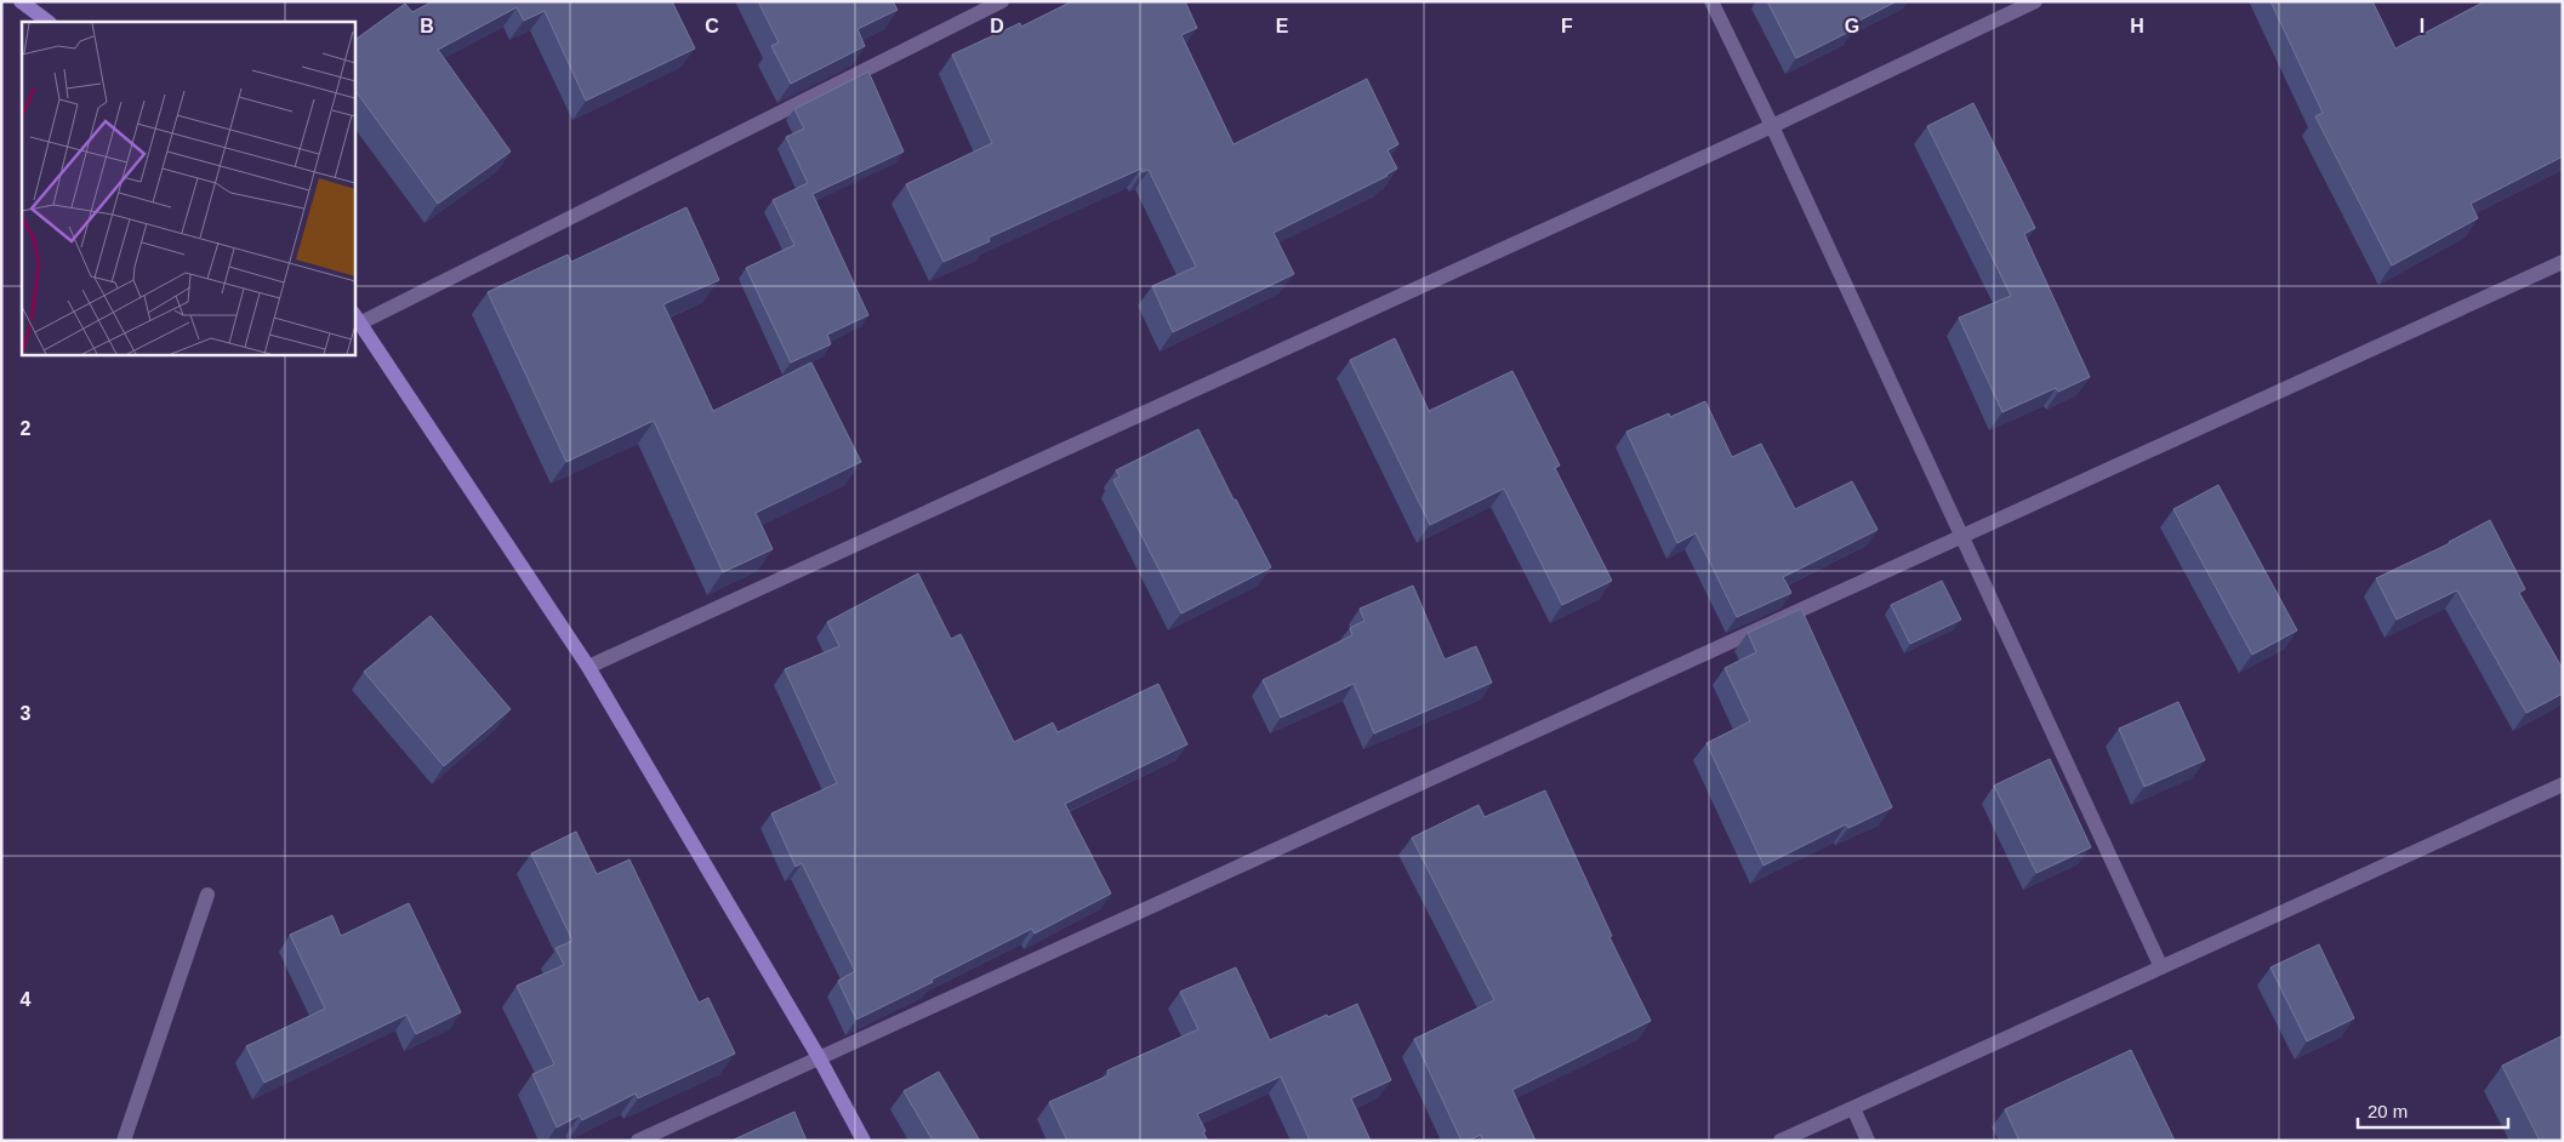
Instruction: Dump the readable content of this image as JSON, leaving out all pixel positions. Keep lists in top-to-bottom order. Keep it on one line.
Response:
{"scale_bar":"20 m","grid":{"columns":["B","C","D","E","F","G","H","I"],"rows":["2","3","4"]}}
